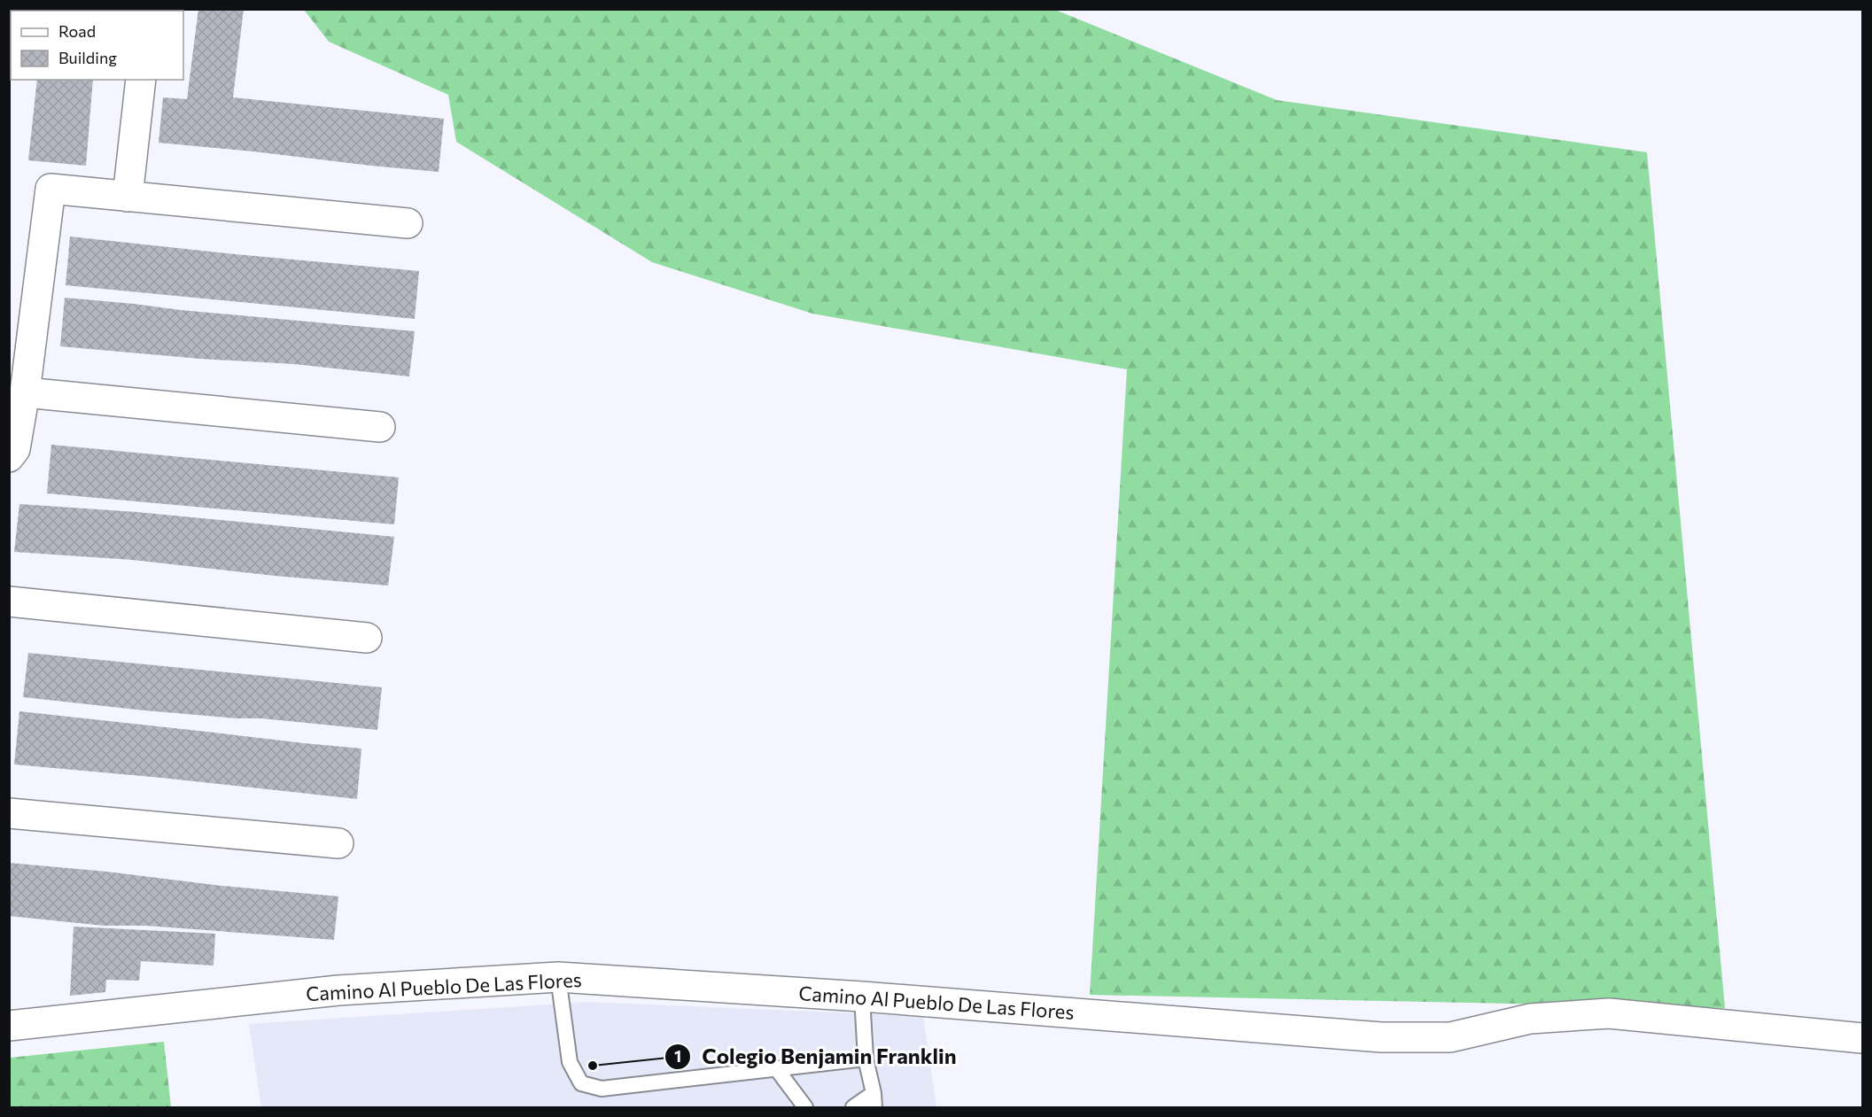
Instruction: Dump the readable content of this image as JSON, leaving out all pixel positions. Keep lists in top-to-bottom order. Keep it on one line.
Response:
{"streets":{"street":["Camino Al Pueblo De Las Flores"]},"places":["Colegio Benjamin Franklin"],"legend":["Road","Building"]}
